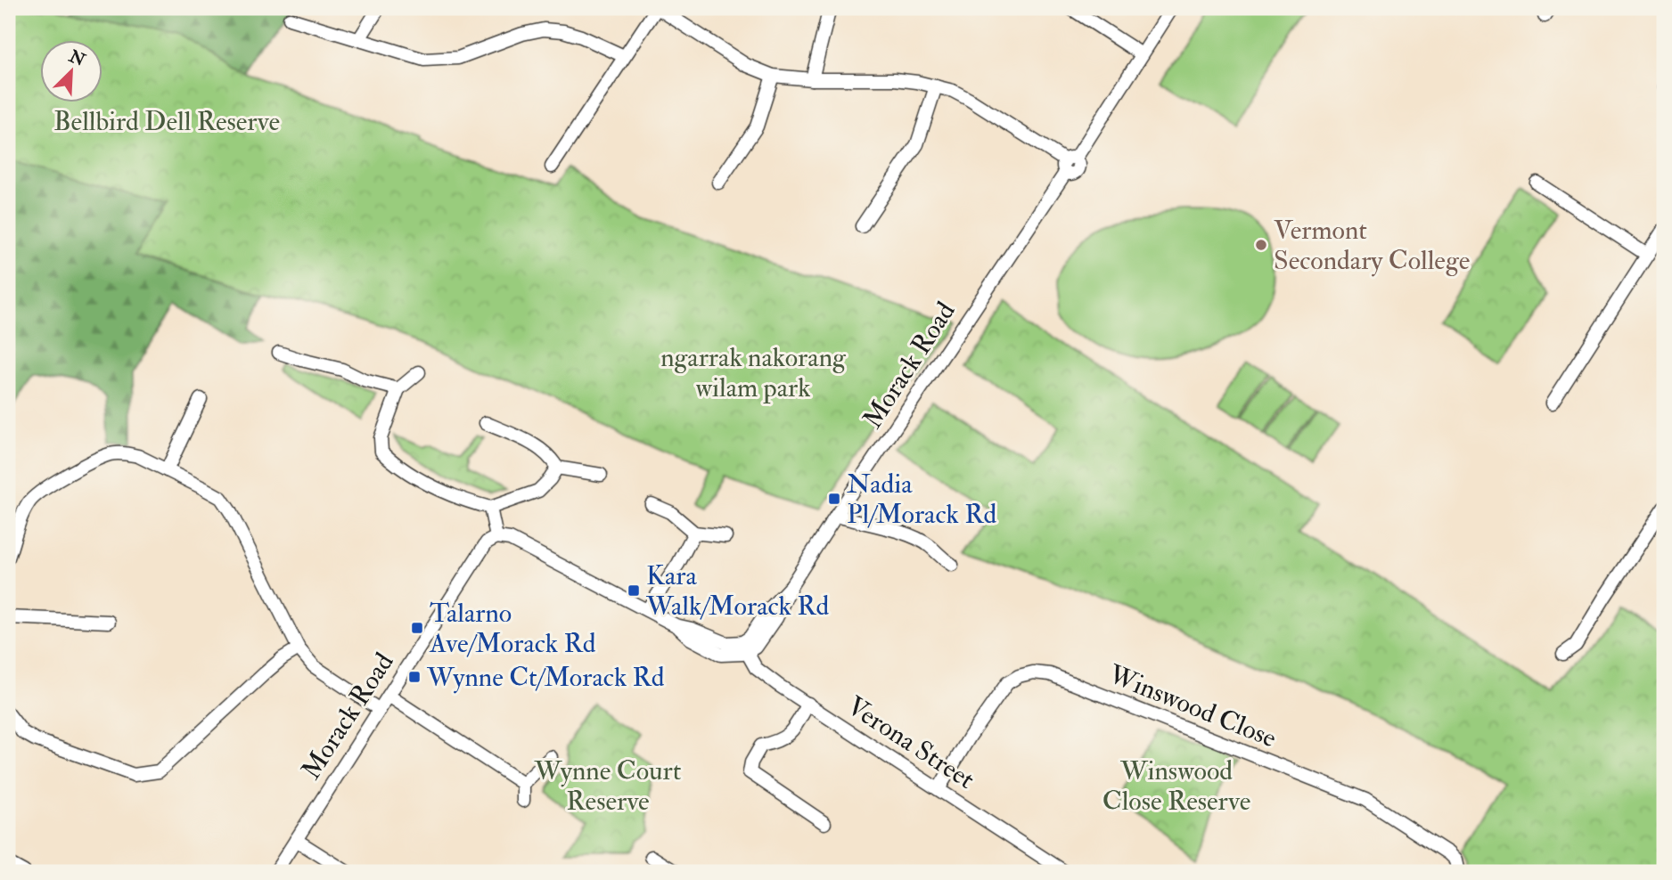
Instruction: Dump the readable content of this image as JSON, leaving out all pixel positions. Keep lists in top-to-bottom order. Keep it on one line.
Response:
{"streets":{"street":["Morack Road","Winswood Close","Verona Street"]},"crossings":[["Morack Road","Verona Street"],["Winswood Close","Verona Street"]],"parks":["Bellbird Dell Reserve","ngarrak nakorang wilam park","Wynne Court Reserve","Winswood Close Reserve"],"places":{"other":["Vermont Secondary College"],"transit":["Nadia Pl/Morack Rd","Kara Walk/Morack Rd","Talarno Ave/Morack Rd","Wynne Ct/Morack Rd"]},"north":"top right"}
